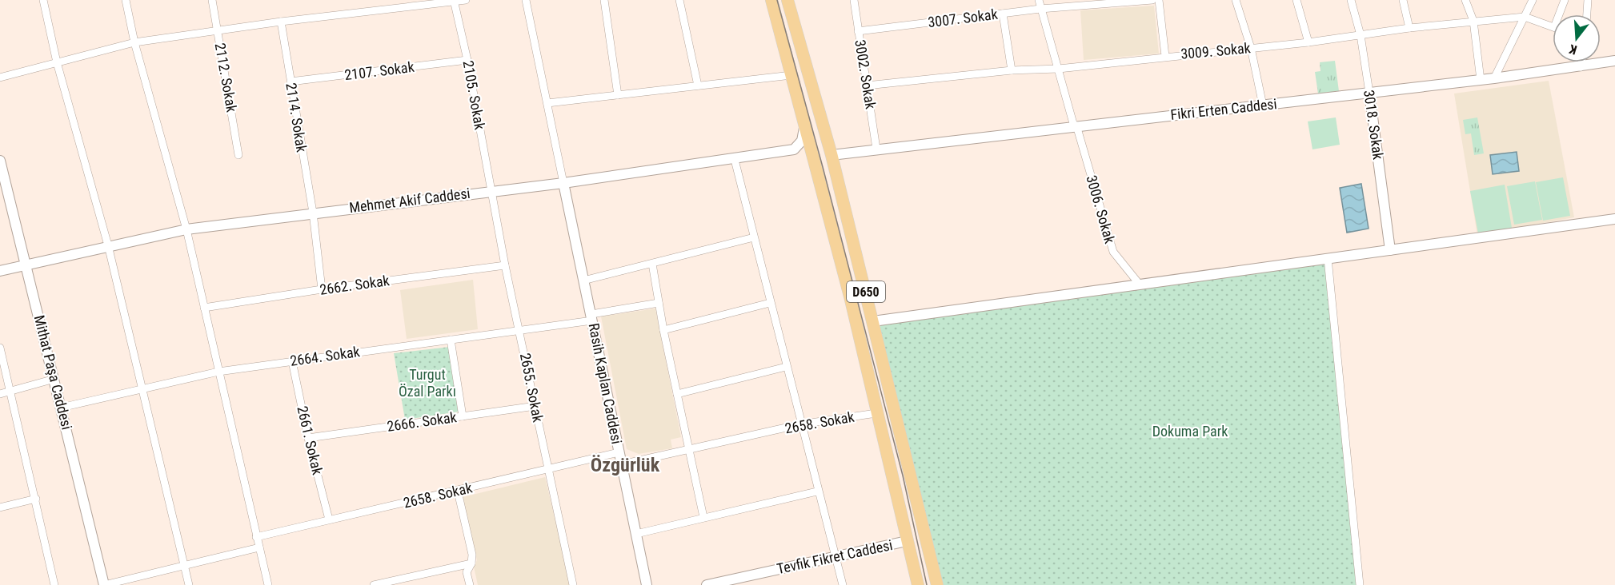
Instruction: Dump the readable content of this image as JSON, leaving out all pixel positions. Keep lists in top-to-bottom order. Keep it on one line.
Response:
{"streets":{"highway":["D650"],"street":["3007. Sokak","3009. Sokak","2107. Sokak","3002. Sokak","2112. Sokak","2105. Sokak","Fikri Erten Caddesi","2114. Sokak","3018. Sokak","Mehmet Akif Caddesi","3006. Sokak","2662. Sokak","2664. Sokak","Mithat Paşa Caddesi","Rasih Kaplan Caddesi","2655. Sokak","2666. Sokak","2658. Sokak","2661. Sokak","Tevfik Fikret Caddesi"]},"crossings":[["3007. Sokak","3002. Sokak"],["3007. Sokak","3006. Sokak"],["3009. Sokak","3002. Sokak"],["3009. Sokak","3018. Sokak"],["3009. Sokak","3006. Sokak"],["2107. Sokak","2105. Sokak"],["2107. Sokak","2114. Sokak"],["3002. Sokak","Fikri Erten Caddesi"],["2105. Sokak","Mehmet Akif Caddesi"],["2105. Sokak","2655. Sokak"],["Fikri Erten Caddesi","3018. Sokak"],["Fikri Erten Caddesi","3006. Sokak"],["Fikri Erten Caddesi","D650"],["2114. Sokak","Mehmet Akif Caddesi"],["2114. Sokak","2662. Sokak"],["Mehmet Akif Caddesi","D650"],["Mehmet Akif Caddesi","Mithat Paşa Caddesi"],["Mehmet Akif Caddesi","Rasih Kaplan Caddesi"],["Mehmet Akif Caddesi","2655. Sokak"],["2662. Sokak","2655. Sokak"],["D650","2658. Sokak"],["D650","Tevfik Fikret Caddesi"],["2664. Sokak","Mithat Paşa Caddesi"],["2664. Sokak","Rasih Kaplan Caddesi"],["2664. Sokak","2655. Sokak"],["2664. Sokak","2661. Sokak"],["Rasih Kaplan Caddesi","2658. Sokak"],["2655. Sokak","2666. Sokak"],["2655. Sokak","2658. Sokak"],["2666. Sokak","2661. Sokak"],["2658. Sokak","2661. Sokak"]],"districts":["Özgürlük"],"parks":["Turgut Özal Parkı","Dokuma Park"],"north":"bottom"}
